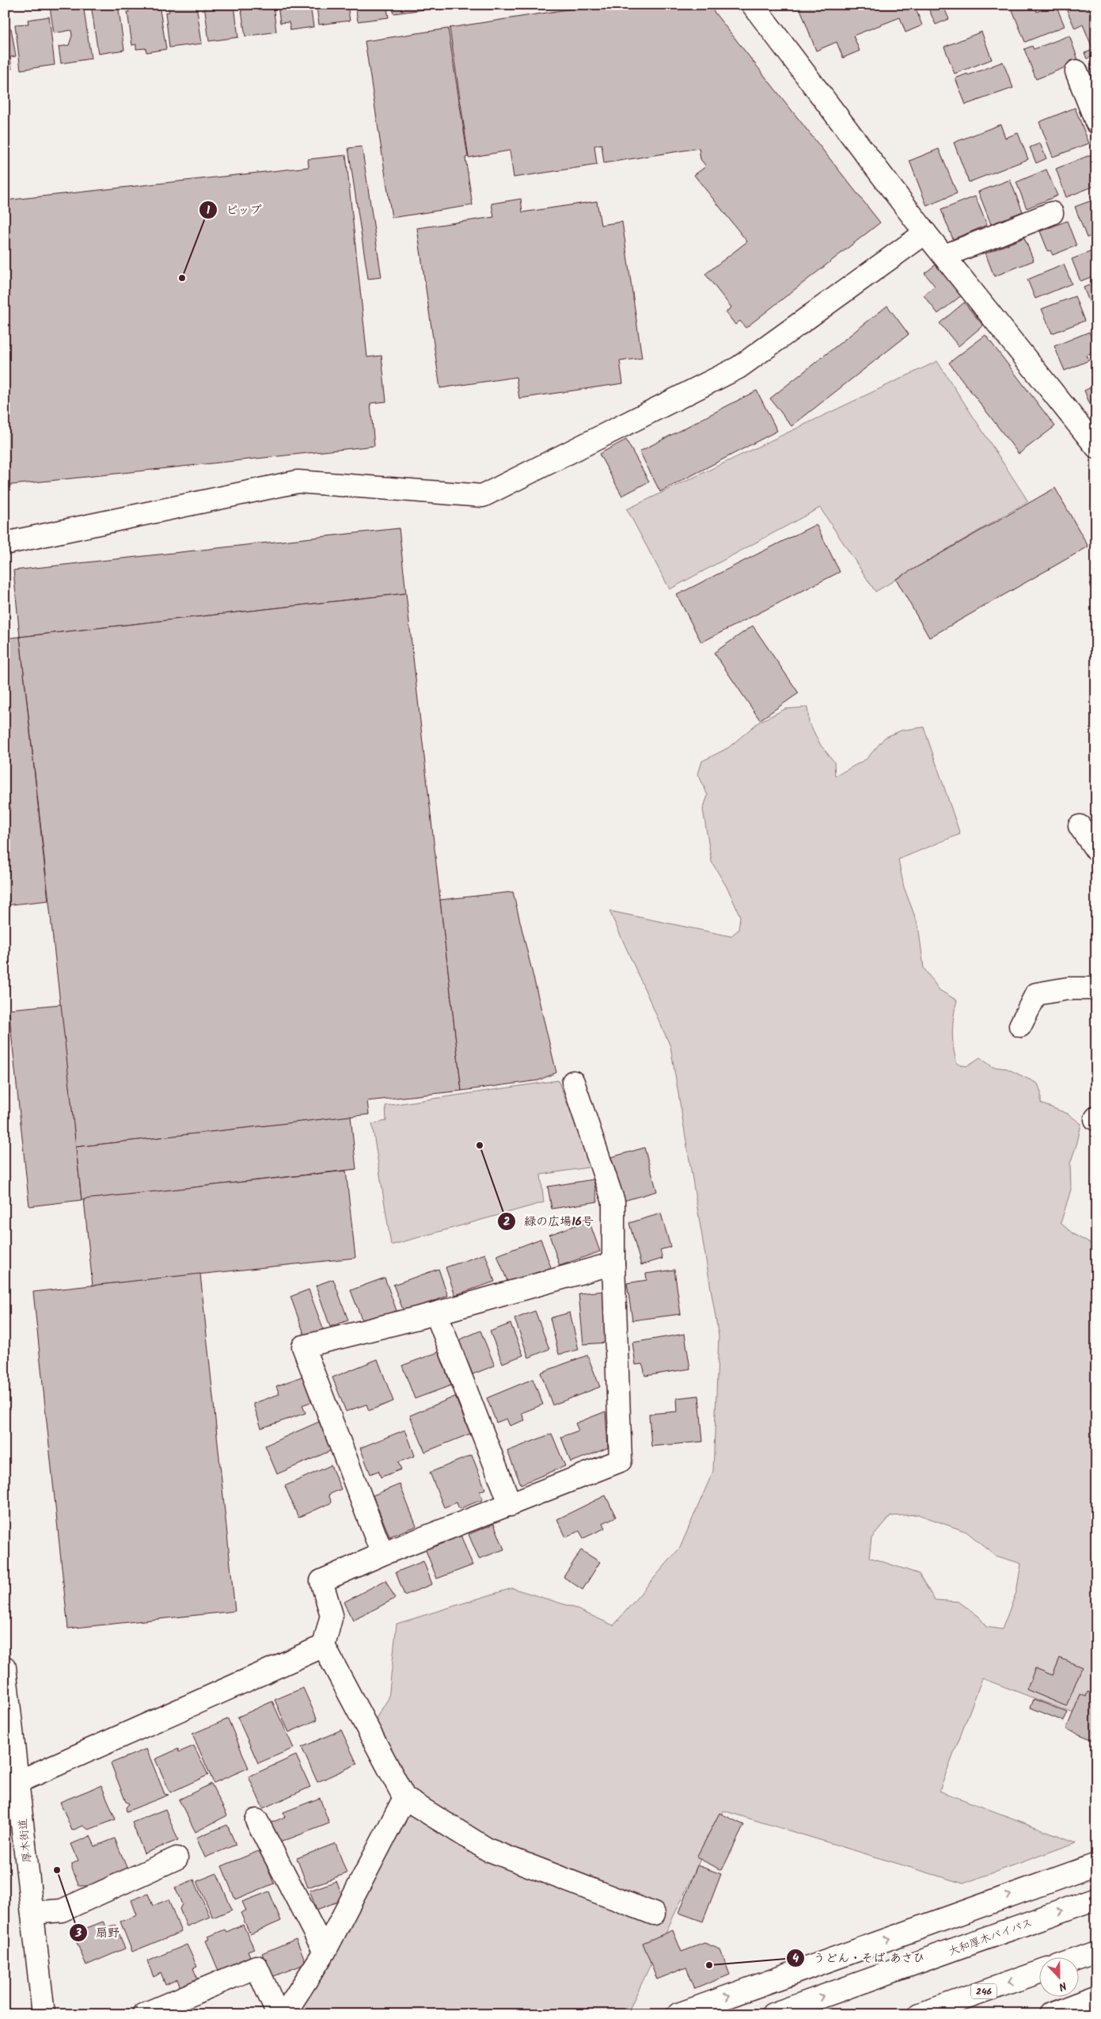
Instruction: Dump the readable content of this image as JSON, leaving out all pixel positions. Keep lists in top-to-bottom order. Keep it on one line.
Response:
{"streets":{"main road":["厚木街道","大和厚木バイパス","246"]},"places":["ピップ","緑の広場16号","扇野","うどん・そば あさひ"],"north":"bottom"}
